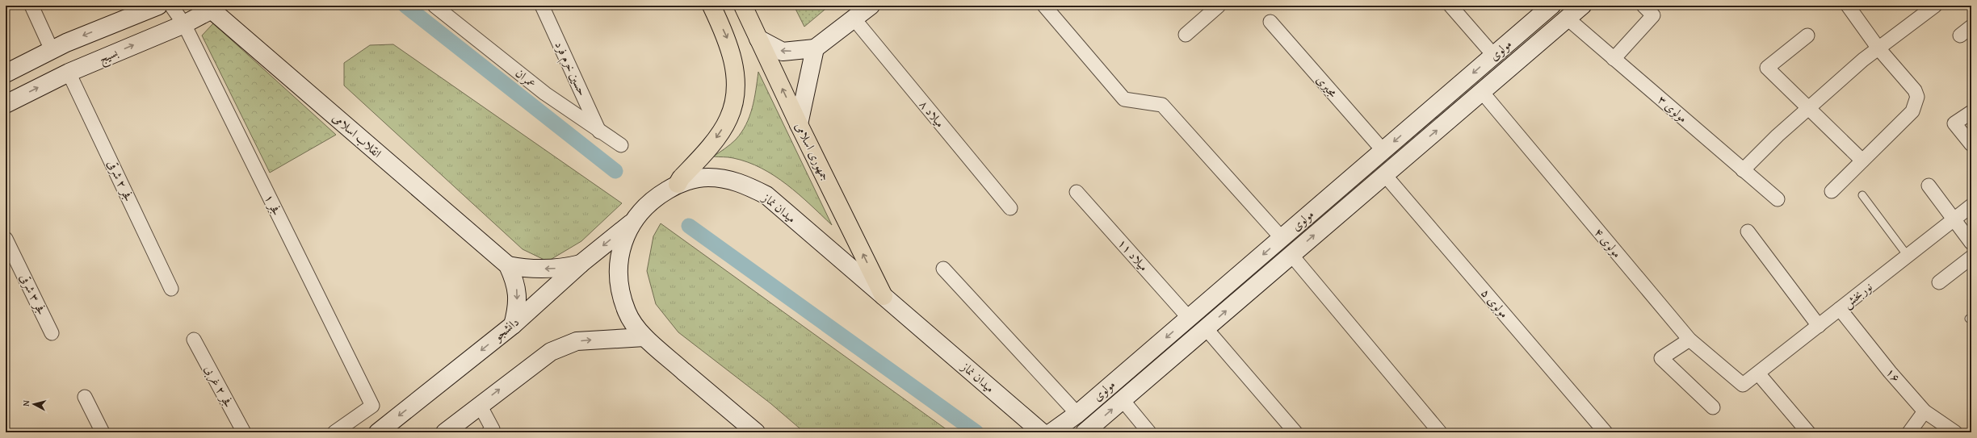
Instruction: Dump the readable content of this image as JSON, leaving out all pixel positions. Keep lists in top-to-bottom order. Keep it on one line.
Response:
{"streets":{"main road":["جمهوری اسلامی"],"street":["مولوی","بسیج","حسین خرم فرد","عمران","مجیری","مولوی ۳","میلاد ۸","انقلاب اسلامی","فجر ۲ شرقی","فجر ۱","میدان نماز","مولوی ۴","میلاد ۱۱","فجر ۳ شرقی","نوربخش","مولوی ۵","دانشجو","۱۶","فجر ۲ غربی"]},"crossings":[["مولوی","مجیری"],["مولوی","مولوی ۳"],["مولوی","مولوی ۴"],["مولوی","میلاد ۱۱"],["مولوی","مولوی ۵"],["بسیج","انقلاب اسلامی"],["بسیج","فجر ۲ شرقی"],["بسیج","فجر ۱"],["حسین خرم فرد","عمران"],["جمهوری اسلامی","میدان نماز"],["میدان نماز","دانشجو"],["مولوی ۴","نوربخش"],["نوربخش","۱۶"]],"one_way":["جمهوری اسلامی"],"north":"left"}
